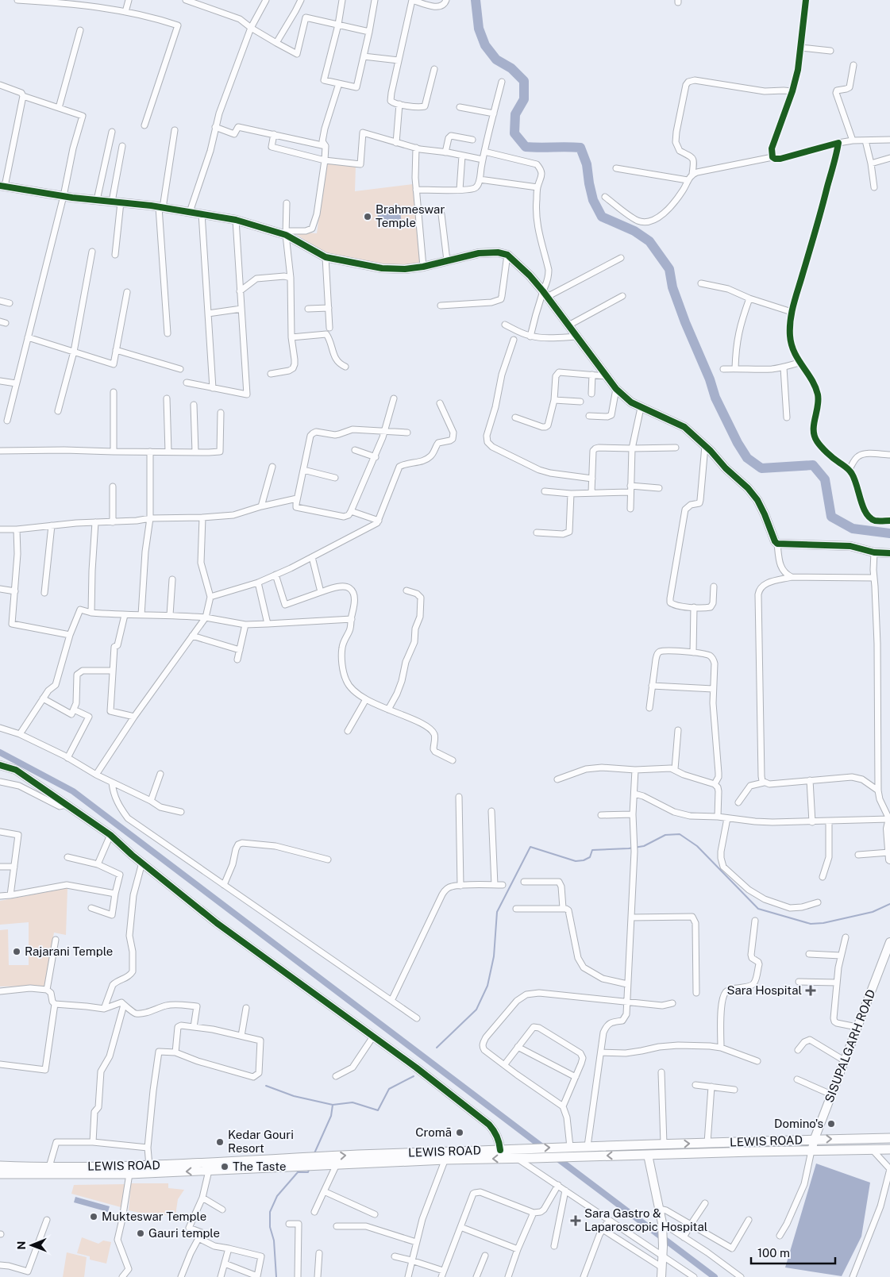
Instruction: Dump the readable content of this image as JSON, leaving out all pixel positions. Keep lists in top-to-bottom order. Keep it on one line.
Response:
{"streets":{"main road":["LEWIS ROAD"],"street":["SISUPALGARH ROAD"]},"crossings":[["SISUPALGARH ROAD","LEWIS ROAD"]],"places":{"other":["Brahmeswar Temple","Rajarani Temple","Domino's","Cromā","Kedar Gouri Resort","The Taste","Mukteswar Temple","Gauri temple"],"health":["Sara Hospital","Sara Gastro & Laparoscopic Hospital"]},"scale_bar":"100 m","north":"left"}
